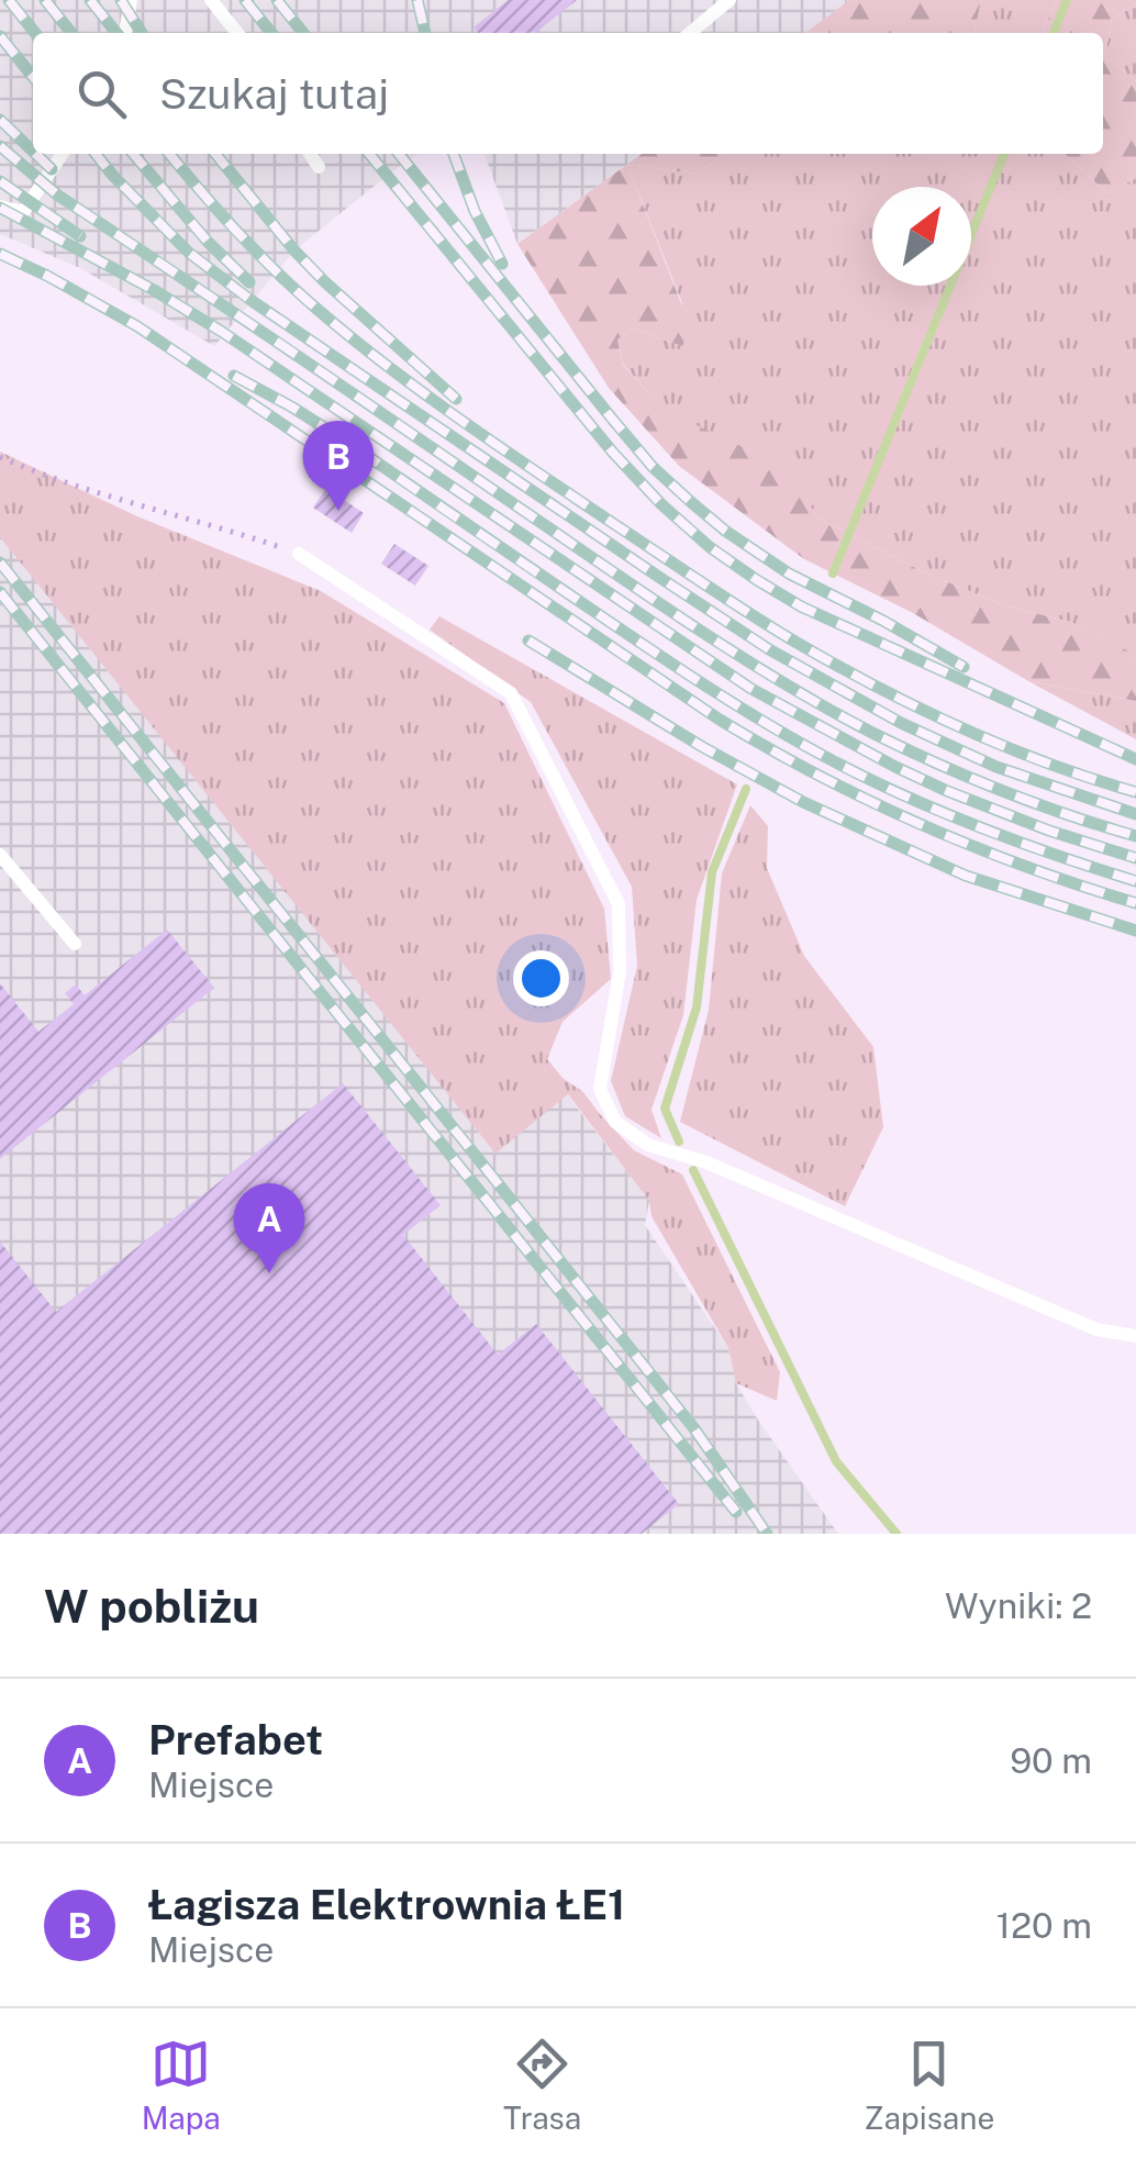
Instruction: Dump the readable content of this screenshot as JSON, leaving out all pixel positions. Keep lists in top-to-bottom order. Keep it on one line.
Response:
{"north":"top right","page":{"search":"Szukaj tutaj","pins":["B","A"],"heading":["W pobliżu","Wyniki: 2"],"list":[{"mark":"A","name":"Prefabet","note":"Miejsce","value":"90 m"},{"mark":"B","name":"Łagisza Elektrownia ŁE1","note":"Miejsce","value":"120 m"}],"nav":["Mapa","Trasa","Zapisane"]}}
